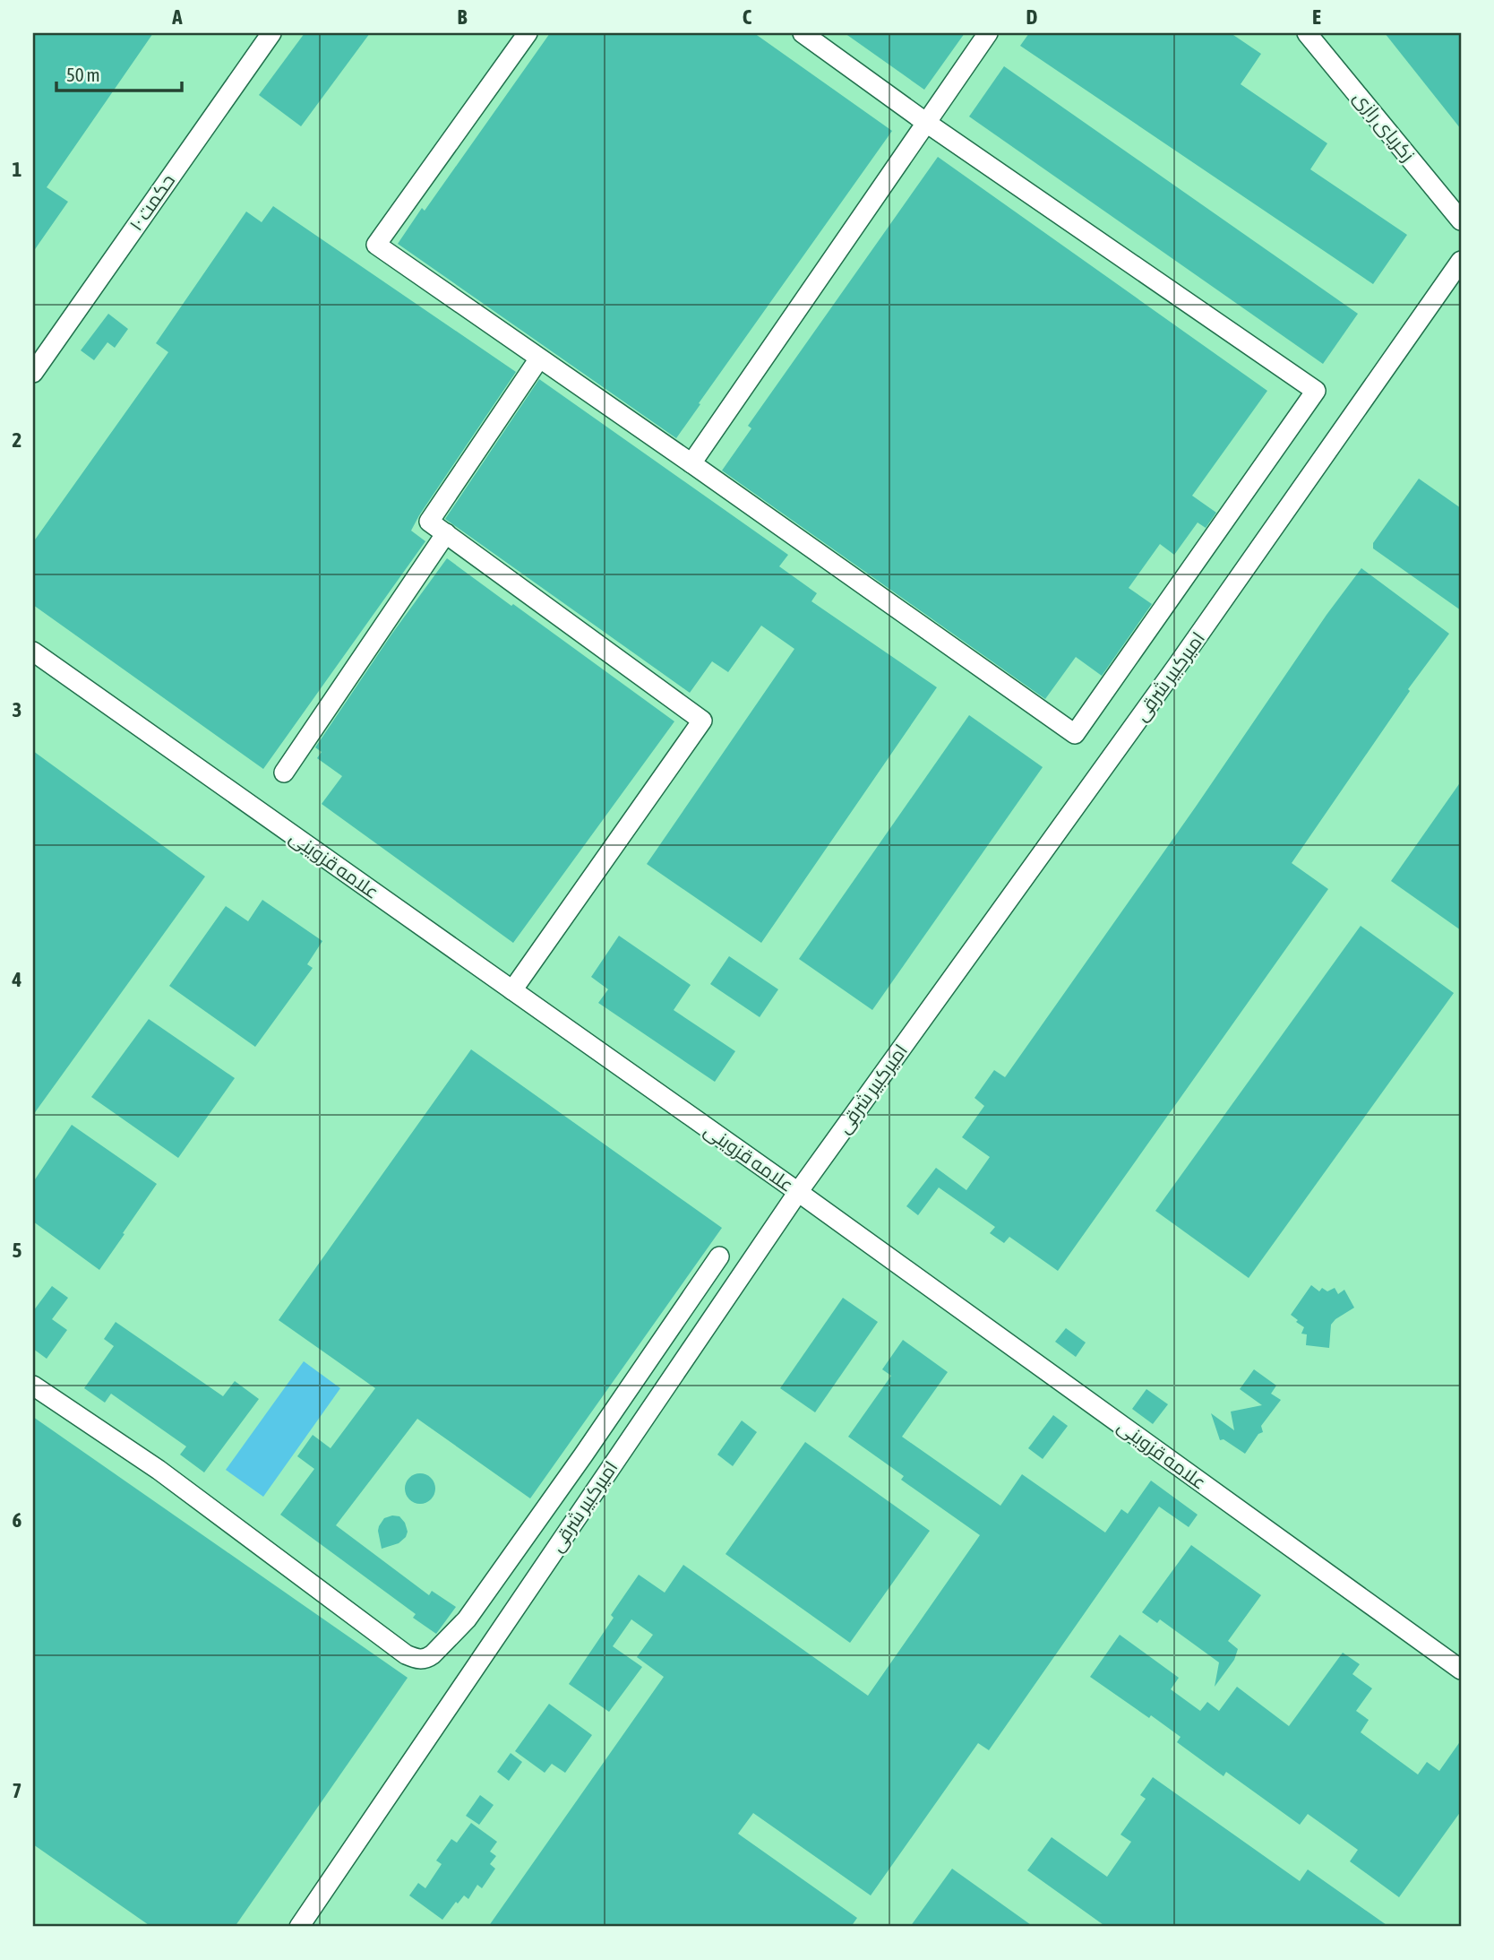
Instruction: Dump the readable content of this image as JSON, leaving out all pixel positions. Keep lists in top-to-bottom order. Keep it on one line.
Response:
{"streets":{"street":["زکریای رازی","حکمت ۱۰","امیرکبیر شرقی","علامه قزوینی"]},"crossings":[["امیرکبیر شرقی","علامه قزوینی"]],"scale_bar":"50 m","grid":{"columns":["A","B","C","D","E"],"rows":["1","2","3","4","5","6","7"]}}
